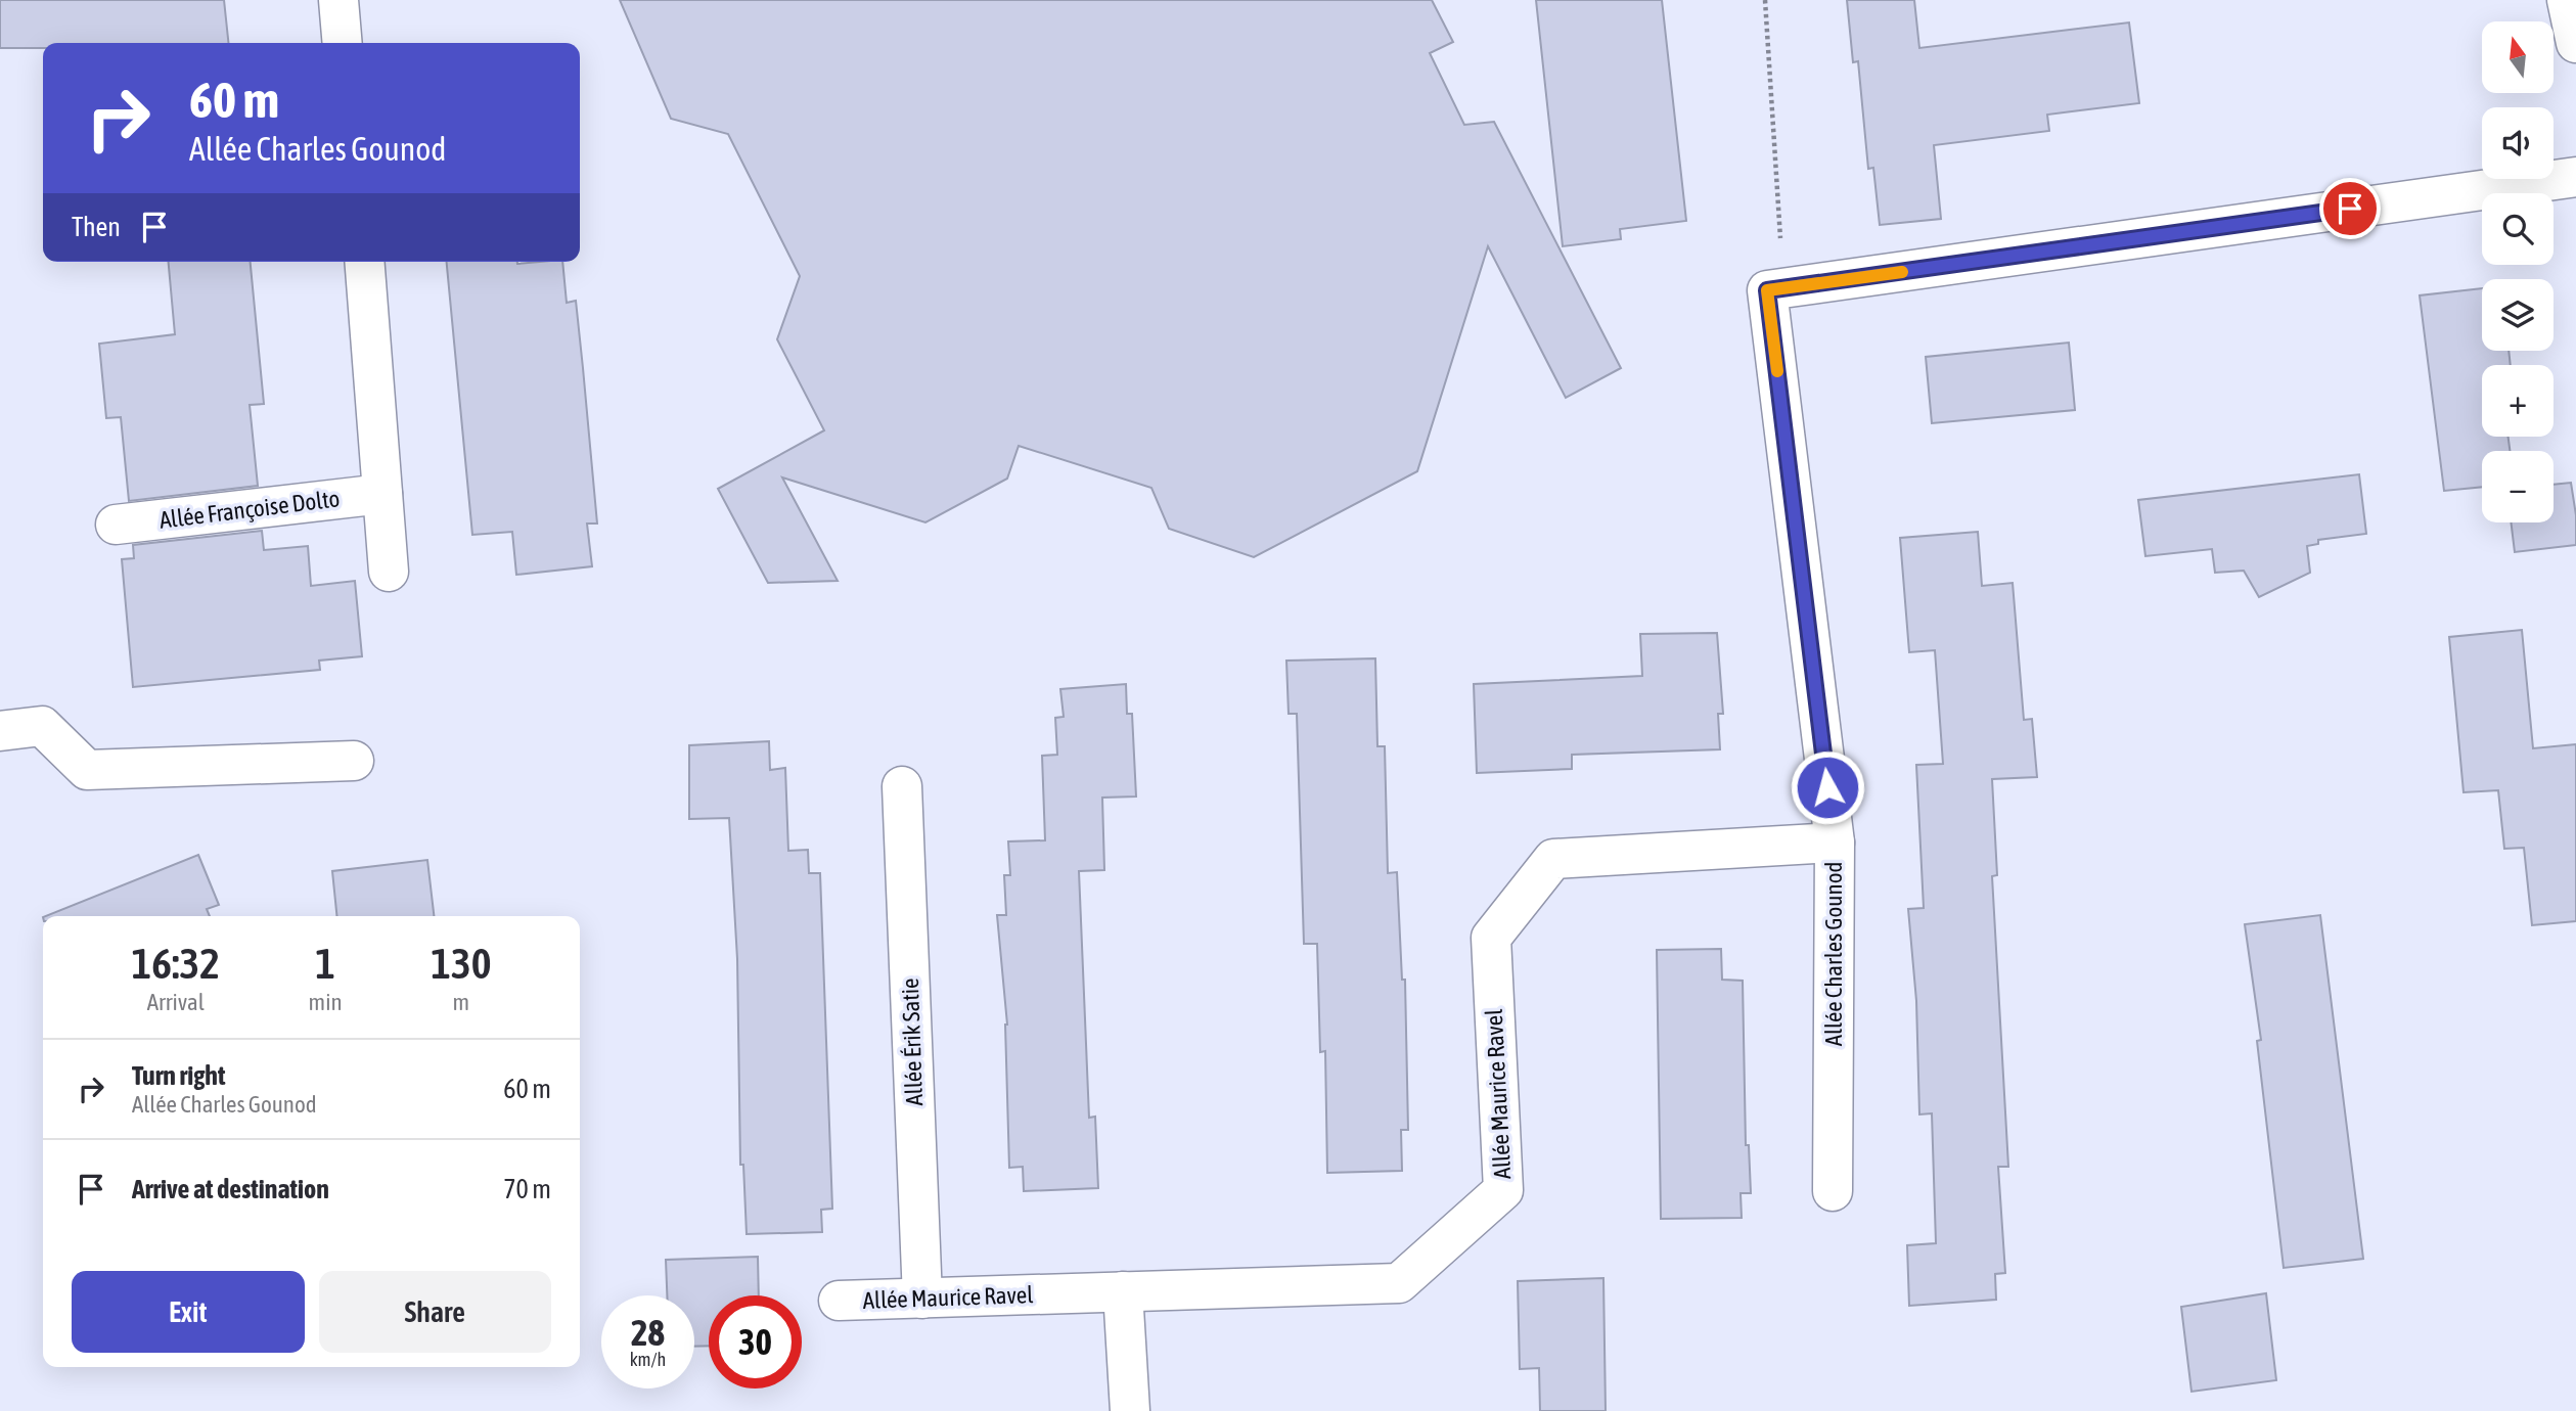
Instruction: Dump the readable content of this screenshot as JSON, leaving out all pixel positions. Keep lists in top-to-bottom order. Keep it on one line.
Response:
{"streets":{"street":["Allée Françoise Dolto","Allée Charles Gounod","Allée Érik Satie","Allée Maurice Ravel"]},"crossings":[["Allée Charles Gounod","Allée Maurice Ravel"],["Allée Érik Satie","Allée Maurice Ravel"]],"north":"top","page":{"map_buttons":["+","−"],"turn":["60 m","Allée Charles Gounod"],"then":"Then","eta":["16:32","Arrival","1","min","130","m"],"list":[{"name":"Turn right","note":"Allée Charles Gounod","value":"60 m"},{"name":"Arrive at destination","value":"70 m"}],"buttons":["Exit","Share"],"speed":"28 km/h","limit":"30"}}
